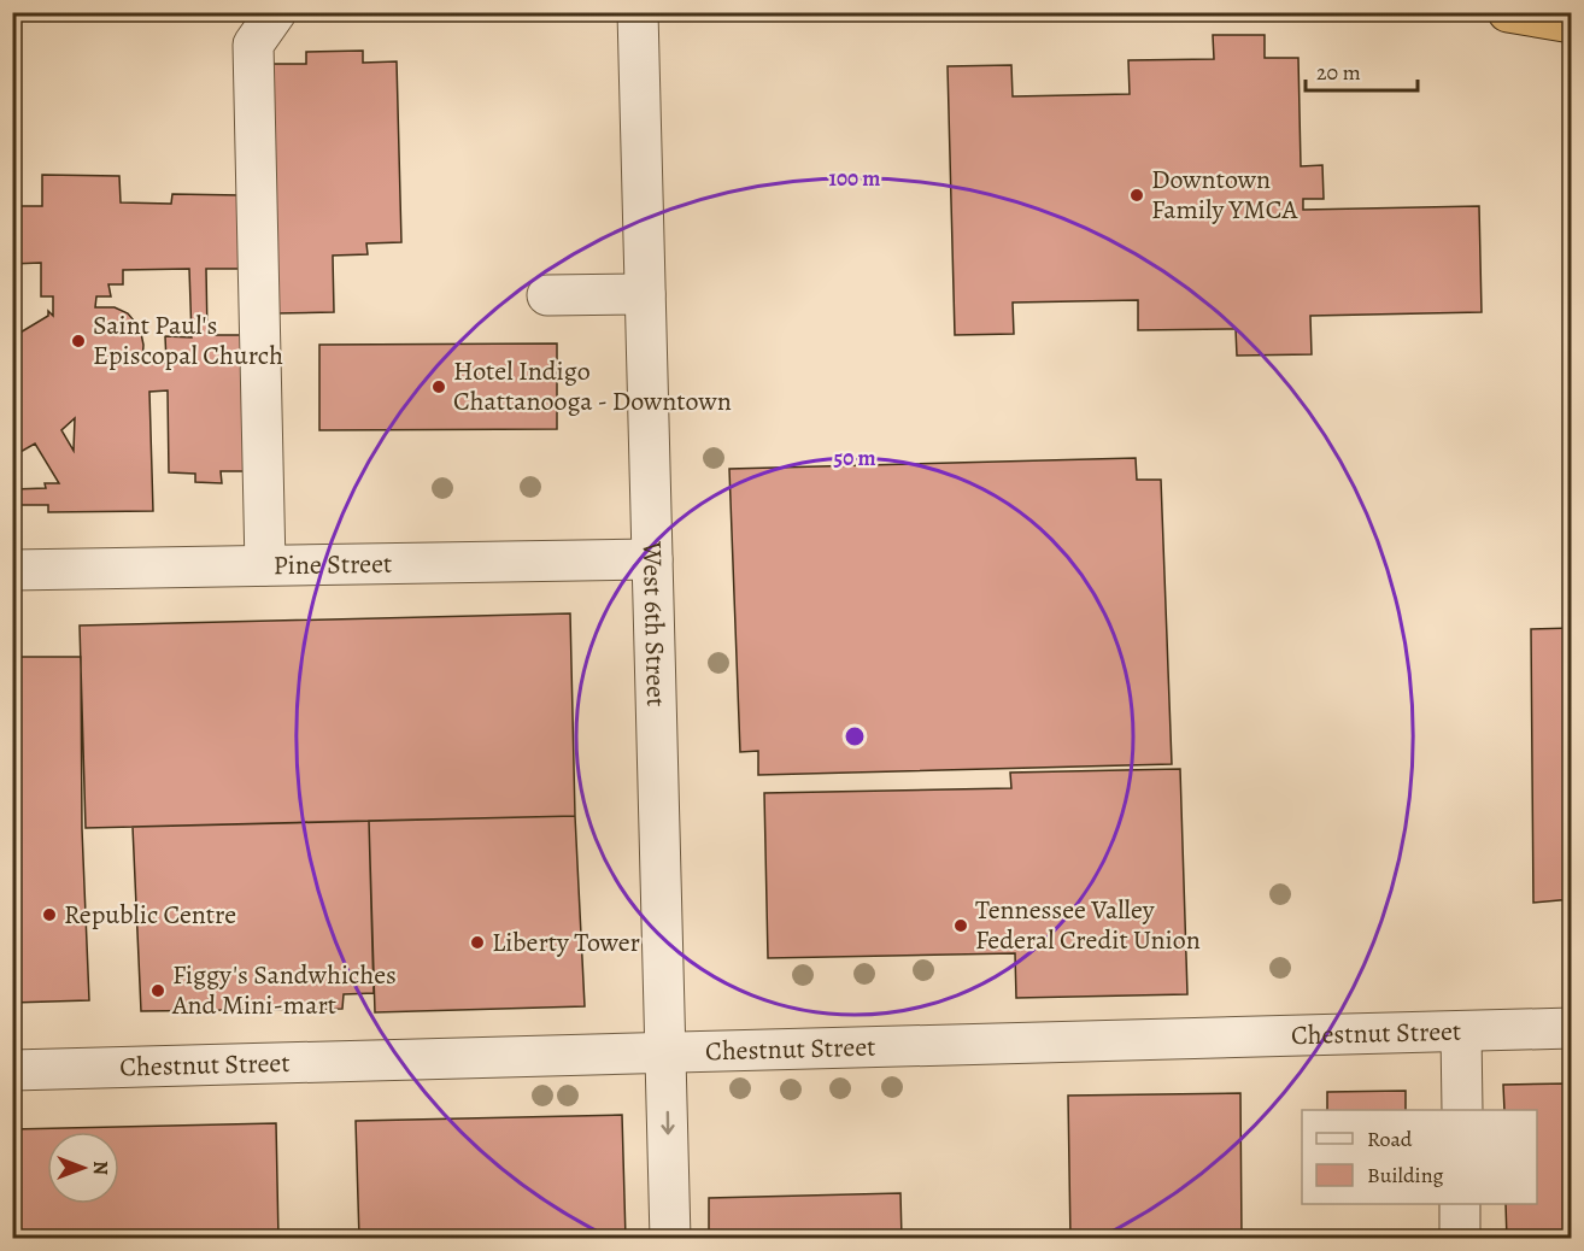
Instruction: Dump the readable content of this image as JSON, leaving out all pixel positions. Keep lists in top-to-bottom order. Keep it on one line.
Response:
{"streets":{"street":["Pine Street","West 6th Street","Chestnut Street"]},"crossings":[["Pine Street","West 6th Street"],["West 6th Street","Chestnut Street"]],"places":["Downtown Family YMCA","Saint Paul's Episcopal Church","Hotel Indigo Chattanooga - Downtown","Republic Centre","Tennessee Valley Federal Credit Union","Liberty Tower","Figgy's Sandwhiches And Mini-mart"],"legend":["Road","Building"],"scale_bar":"20 m","north":"right","rings":["100 m","50 m"]}
